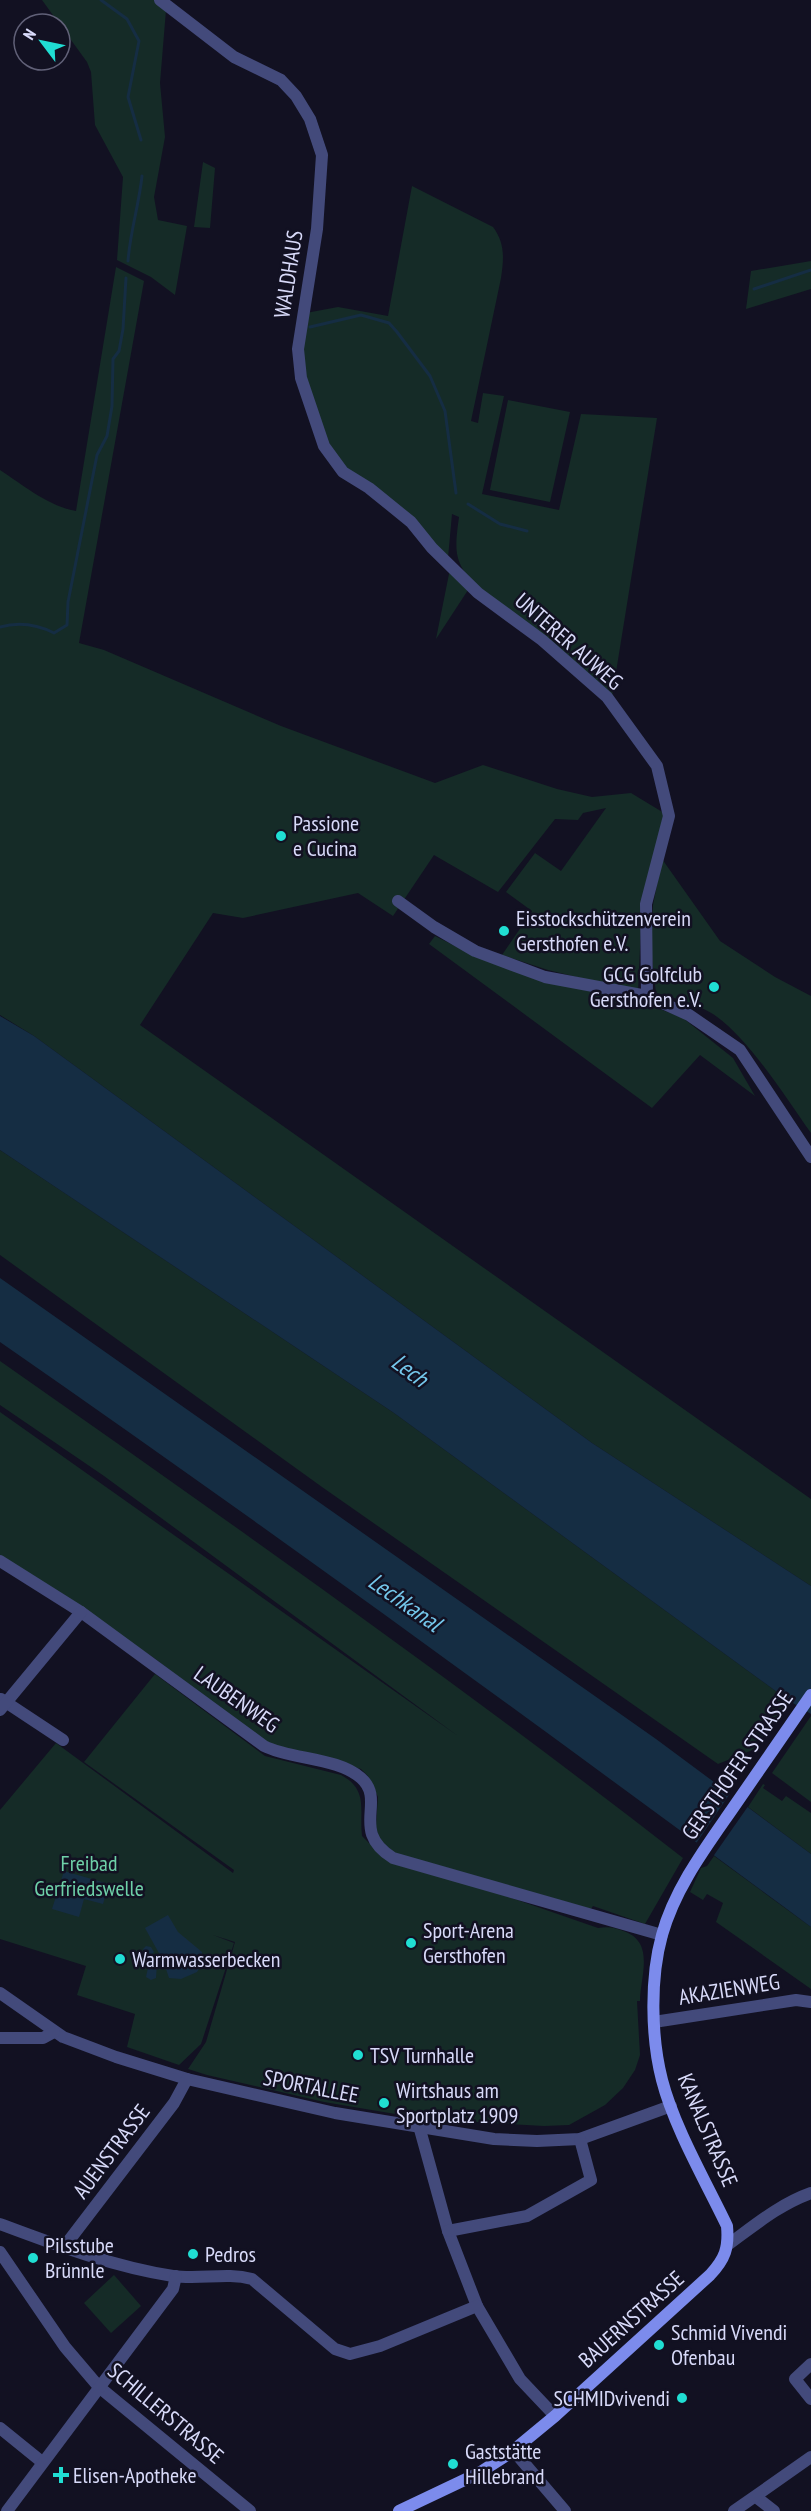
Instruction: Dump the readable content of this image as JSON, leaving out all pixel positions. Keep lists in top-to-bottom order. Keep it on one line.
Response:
{"streets":{"main road":["GERSTHOFER STRASSE","KANALSTRASSE","BAUERNSTRASSE"],"street":["WALDHAUS","UNTERER AUWEG","LAUBENWEG","AKAZIENWEG","SPORTALLEE","AUENSTRASSE","SCHILLERSTRASSE"]},"crossings":[["WALDHAUS","UNTERER AUWEG"],["LAUBENWEG","KANALSTRASSE"],["GERSTHOFER STRASSE","KANALSTRASSE"],["AKAZIENWEG","KANALSTRASSE"],["SPORTALLEE","KANALSTRASSE"],["SPORTALLEE","AUENSTRASSE"],["KANALSTRASSE","BAUERNSTRASSE"]],"water":["Lech","Lechkanal"],"parks":["Freibad Gerfriedswelle"],"places":{"other":["Passione e Cucina","Eisstockschützenverein Gersthofen e.V.","GCG Golfclub Gersthofen e.V.","Sport-Arena Gersthofen","Warmwasserbecken","TSV Turnhalle","Wirtshaus am Sportplatz 1909","Pedros","Pilsstube Brünnle","Schmid Vivendi Ofenbau","SCHMIDvivendi","Gaststätte Hillebrand"],"health":["Elisen-Apotheke"]},"north":"top left"}
